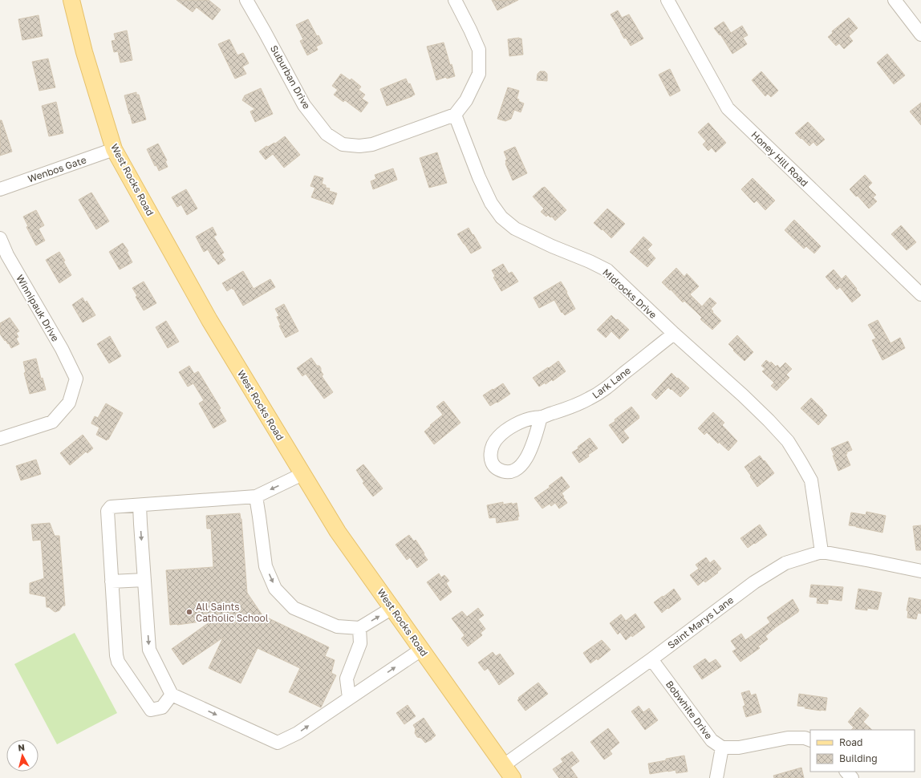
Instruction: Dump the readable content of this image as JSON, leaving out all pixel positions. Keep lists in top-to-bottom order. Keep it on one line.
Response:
{"streets":{"main road":["West Rocks Road"],"street":["Suburban Drive","Honey Hill Road","Wenbos Gate","Midrocks Drive","Winnipauk Drive","Lark Lane","Saint Marys Lane","Bobwhite Drive"]},"crossings":[["Suburban Drive","Midrocks Drive"],["Wenbos Gate","West Rocks Road"],["West Rocks Road","Saint Marys Lane"],["Midrocks Drive","Lark Lane"],["Midrocks Drive","Saint Marys Lane"],["Saint Marys Lane","Bobwhite Drive"]],"places":["All Saints Catholic School"],"legend":["Road","Building"],"north":"top"}
